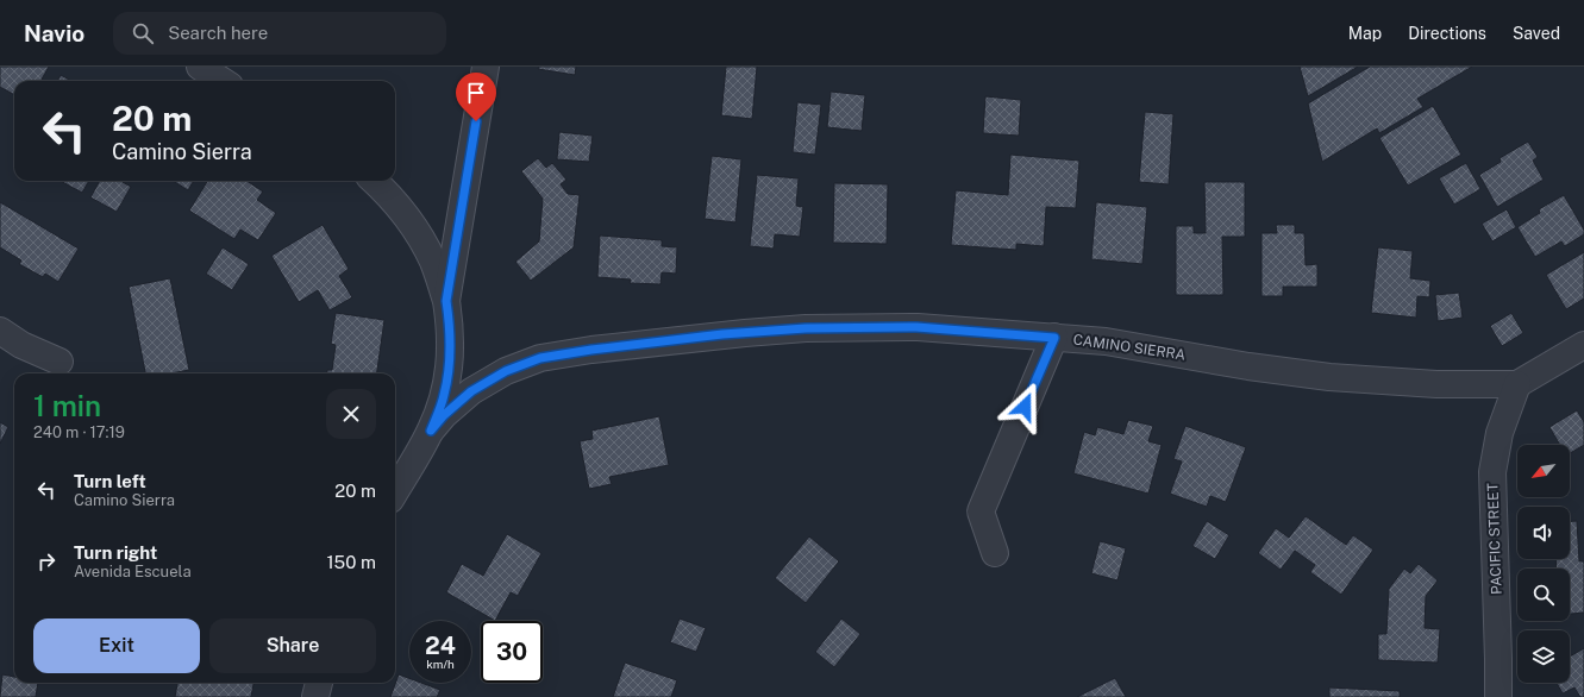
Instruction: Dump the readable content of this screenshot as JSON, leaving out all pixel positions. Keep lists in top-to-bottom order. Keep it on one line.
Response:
{"streets":{"street":["CAMINO SIERRA","PACIFIC STREET"]},"crossings":[["CAMINO SIERRA","PACIFIC STREET"]],"north":"bottom left","page":{"header":"Navio","search":"Search here","nav":["Map","Directions","Saved"],"turn":["20 m","Camino Sierra"],"heading":["1 min","240 m · 17:19"],"list":[{"name":"Turn left","note":"Camino Sierra","value":"20 m"},{"name":"Turn right","note":"Avenida Escuela","value":"150 m"}],"buttons":["Exit","Share"],"speed":"24 km/h","limit":"30"}}
